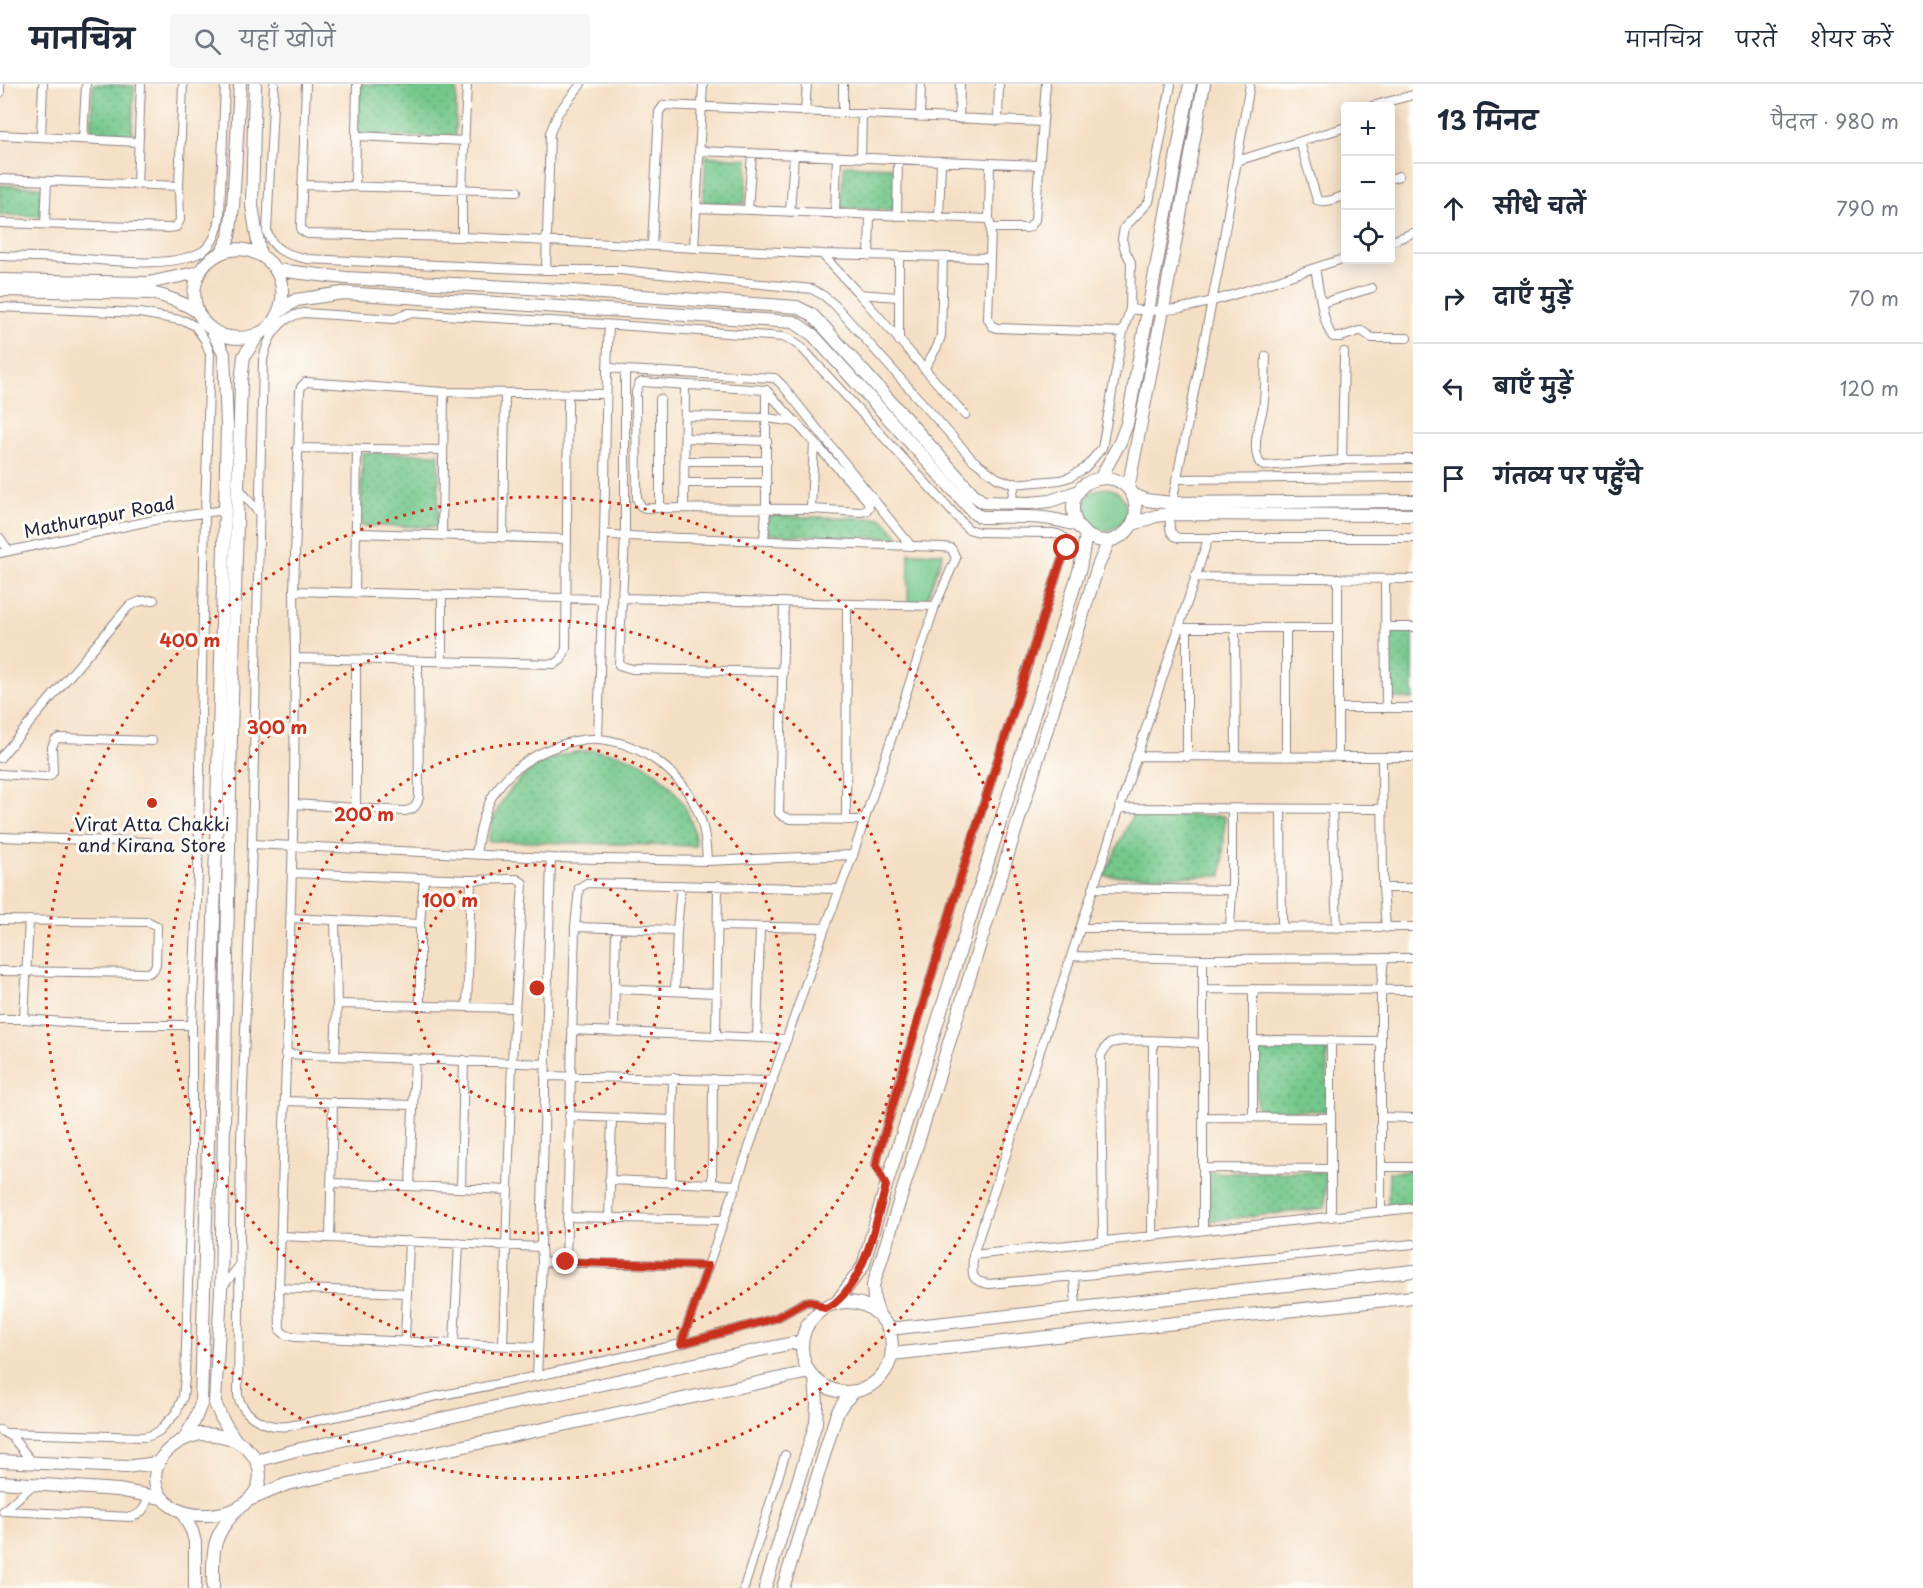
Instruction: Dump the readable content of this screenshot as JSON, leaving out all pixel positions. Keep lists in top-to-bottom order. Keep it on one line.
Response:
{"streets":{"street":["Mathurapur Road"]},"places":["Virat Atta Chakki and Kirana Store"],"page":{"header":"मानचित्र","search":"यहाँ खोजें","nav":["मानचित्र","परतें","शेयर करें"],"heading":["13 मिनट","पैदल · 980 m"],"map_buttons":["+","−"],"list":[["सीधे चलें","790 m"],["दाएँ मुड़ें","70 m"],["बाएँ मुड़ें","120 m"],"गंतव्य पर पहुँचे"]},"rings":["400 m","300 m","200 m","100 m"]}
